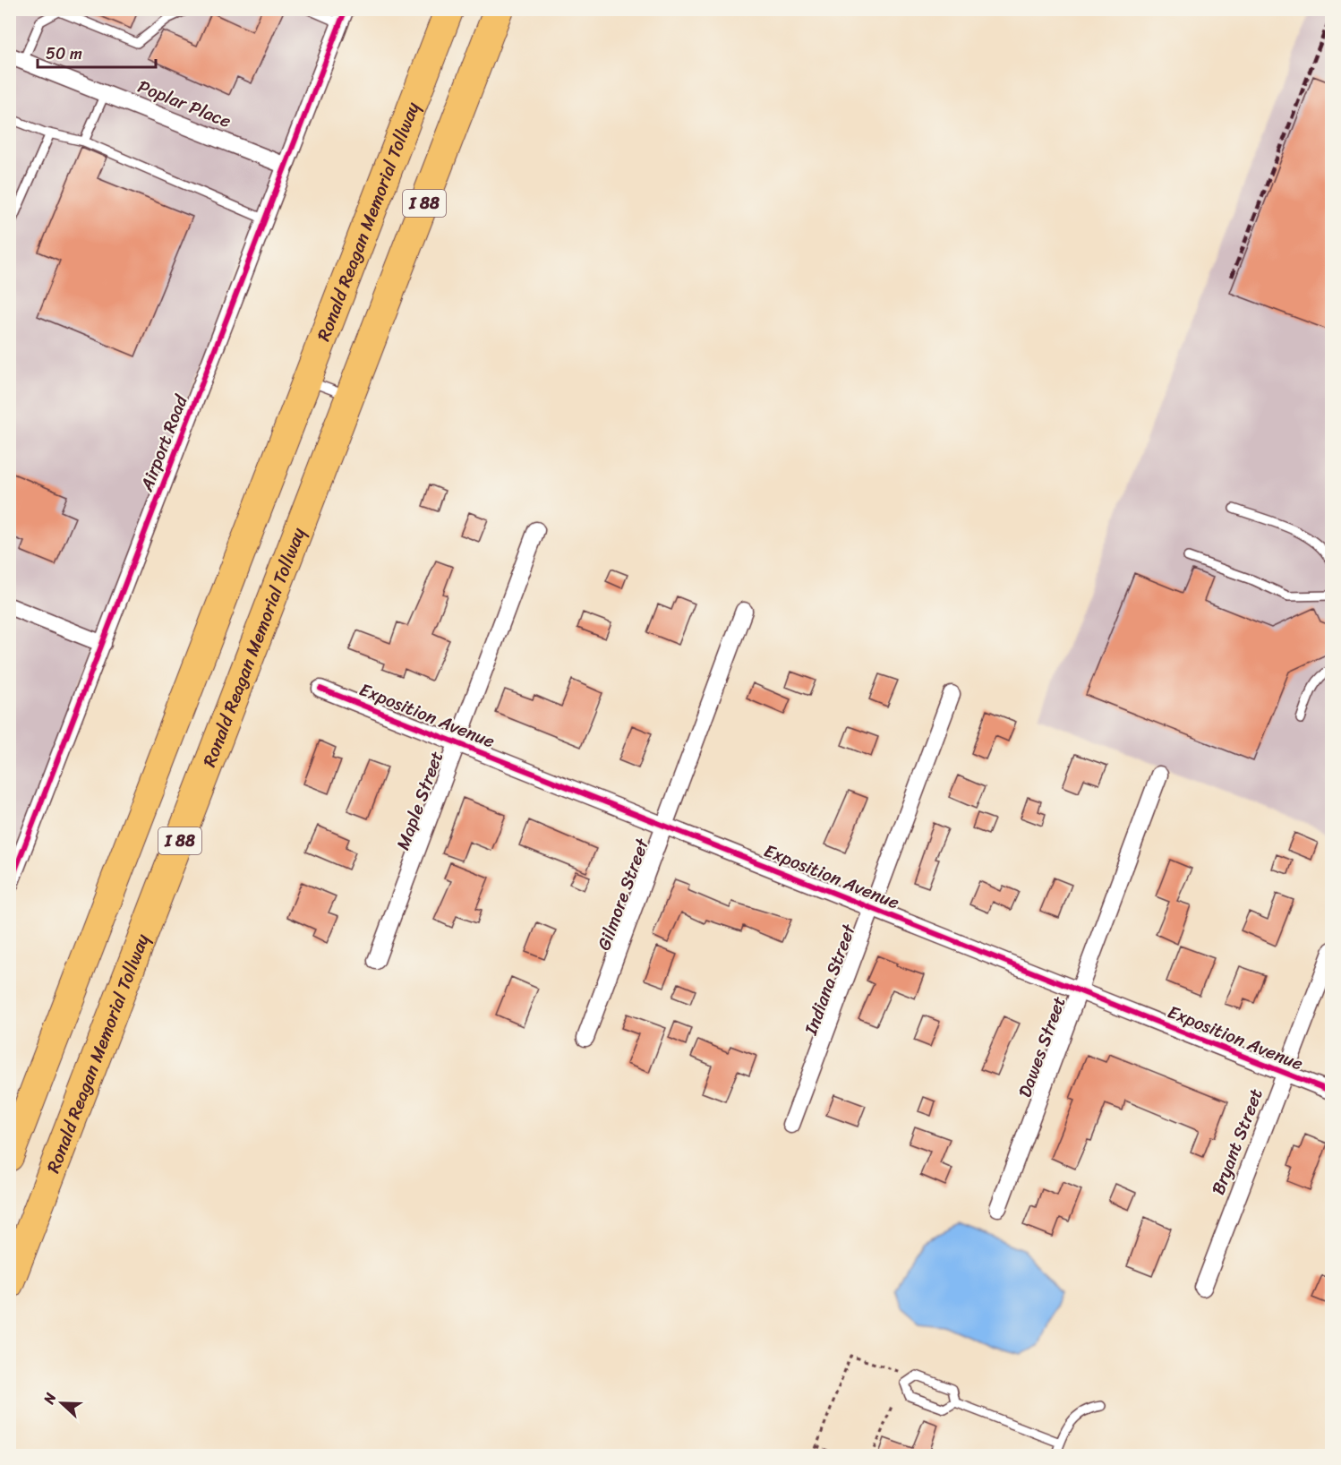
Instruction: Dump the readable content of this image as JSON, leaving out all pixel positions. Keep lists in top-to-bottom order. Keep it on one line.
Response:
{"streets":{"highway":["I 88","Ronald Reagan Memorial Tollway"],"street":["Poplar Place","Airport Road","Exposition Avenue","Maple Street","Gilmore Street","Indiana Street","Dawes Street","Bryant Street"]},"crossings":[["Poplar Place","Airport Road"],["Exposition Avenue","Maple Street"],["Exposition Avenue","Gilmore Street"],["Exposition Avenue","Indiana Street"],["Exposition Avenue","Dawes Street"],["Exposition Avenue","Bryant Street"]],"scale_bar":"50 m","north":"left"}
